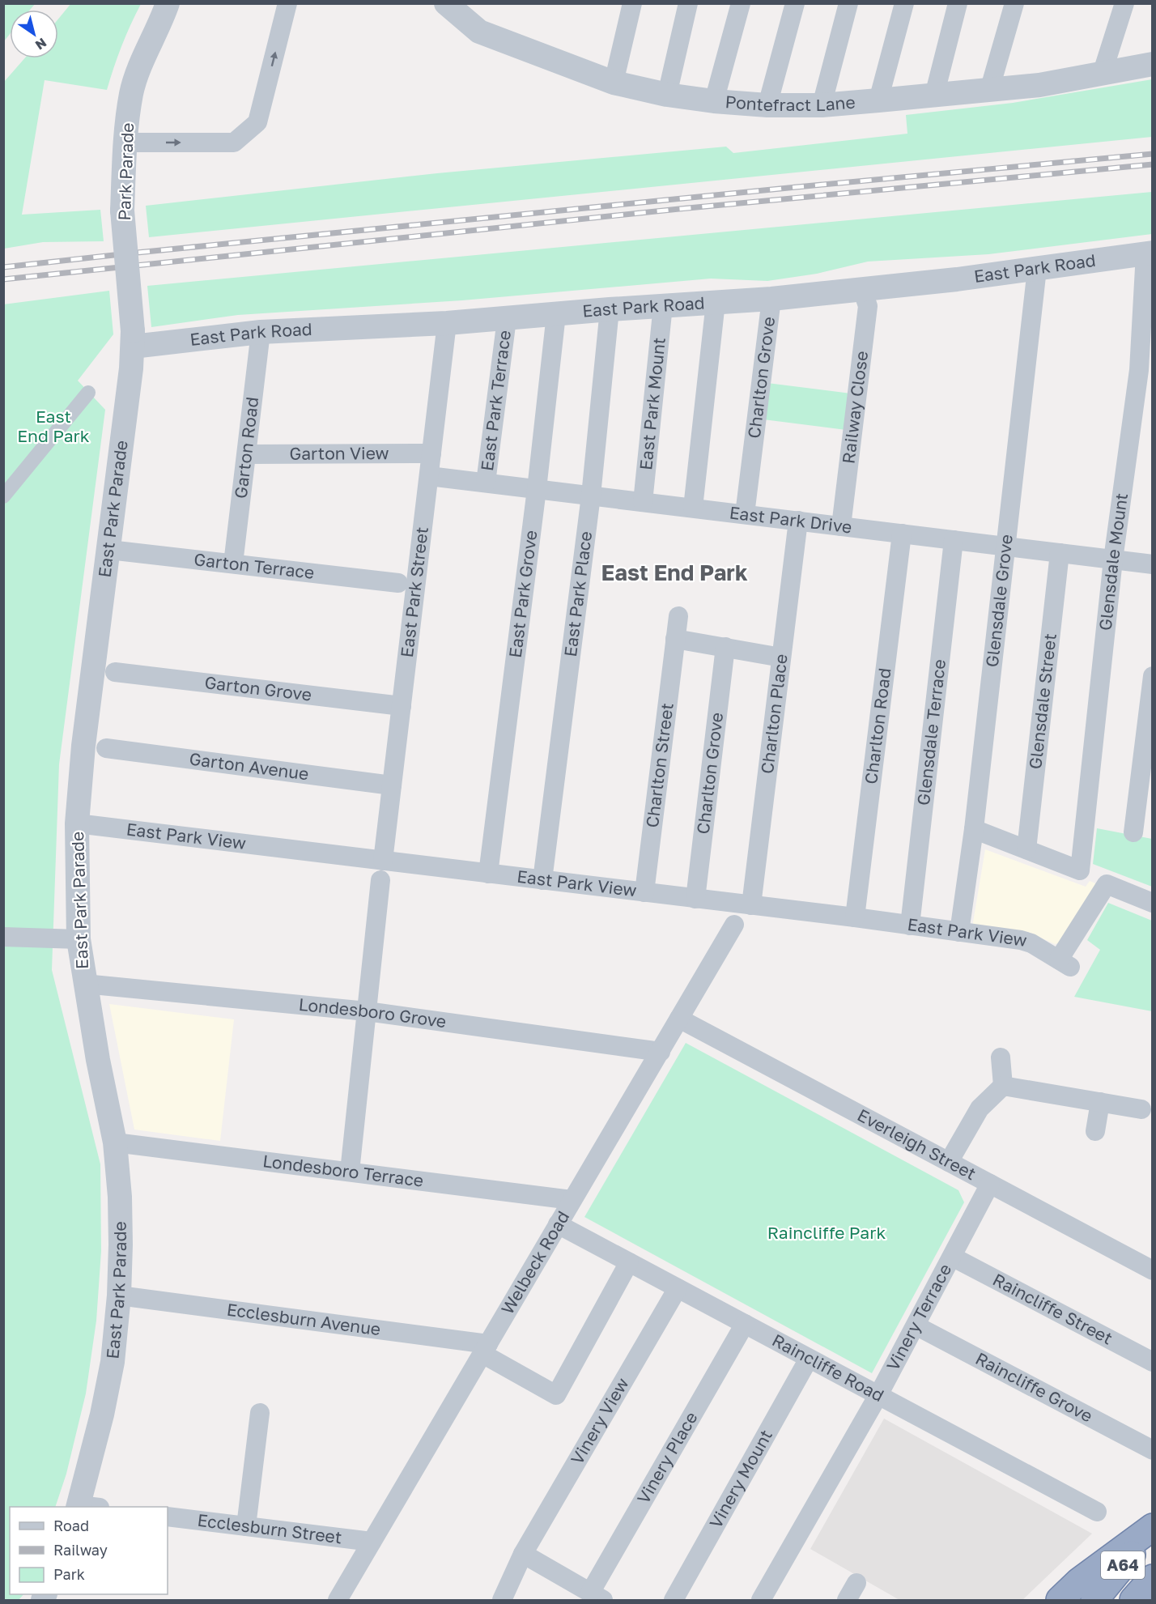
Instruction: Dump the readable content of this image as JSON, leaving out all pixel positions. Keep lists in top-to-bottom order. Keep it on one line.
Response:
{"streets":{"highway":["A64"],"street":["Pontefract Lane","Park Parade","East Park Road","Charlton Grove","East Park Terrace","East Park Mount","Railway Close","Garton Road","Garton View","East Park Parade","East Park Drive","Glensdale Mount","Garton Terrace","East Park Street","East Park Grove","East Park Place","Glensdale Grove","Garton Grove","Glensdale Street","Charlton Place","Charlton Road","Glensdale Terrace","Charlton Street","Garton Avenue","East Park View","Londesboro Grove","Everleigh Street","Londesboro Terrace","Welbeck Road","Raincliffe Street","Vinery Terrace","Ecclesburn Avenue","Raincliffe Road","Raincliffe Grove","Vinery View","Vinery Place","Vinery Mount","Ecclesburn Street"]},"crossings":[["Park Parade","East Park Road"],["Park Parade","East Park Parade"],["East Park Road","Charlton Grove"],["East Park Road","East Park Terrace"],["East Park Road","East Park Mount"],["East Park Road","Railway Close"],["East Park Road","Garton Road"],["East Park Road","East Park Parade"],["East Park Road","Glensdale Mount"],["East Park Road","East Park Street"],["East Park Road","East Park Grove"],["East Park Road","East Park Place"],["East Park Road","Glensdale Grove"],["Charlton Grove","East Park Drive"],["Charlton Grove","East Park View"],["East Park Terrace","East Park Drive"],["East Park Mount","East Park Drive"],["Railway Close","East Park Drive"],["Garton Road","Garton View"],["Garton Road","Garton Terrace"],["Garton View","East Park Street"],["East Park Parade","Garton Terrace"],["East Park Parade","East Park View"],["East Park Parade","Londesboro Grove"],["East Park Parade","Londesboro Terrace"],["East Park Parade","Ecclesburn Avenue"],["East Park Drive","Glensdale Mount"],["East Park Drive","East Park Street"],["East Park Drive","East Park Grove"],["East Park Drive","East Park Place"],["East Park Drive","Glensdale Grove"],["East Park Drive","Glensdale Street"],["East Park Drive","Charlton Place"],["East Park Drive","Charlton Road"],["East Park Drive","Glensdale Terrace"],["Glensdale Mount","Glensdale Street"],["East Park Street","Garton Grove"],["East Park Street","Garton Avenue"],["East Park Street","East Park View"],["East Park Grove","East Park View"],["East Park Place","East Park View"],["Glensdale Grove","East Park View"],["Charlton Place","East Park View"],["Charlton Road","East Park View"],["Glensdale Terrace","East Park View"],["Charlton Street","East Park View"],["Londesboro Grove","Welbeck Road"],["Everleigh Street","Welbeck Road"],["Everleigh Street","Vinery Terrace"],["Londesboro Terrace","Welbeck Road"],["Welbeck Road","Ecclesburn Avenue"],["Welbeck Road","Raincliffe Road"],["Welbeck Road","Ecclesburn Street"],["Raincliffe Street","Vinery Terrace"],["Vinery Terrace","Raincliffe Road"],["Vinery Terrace","Raincliffe Grove"],["Raincliffe Road","Vinery View"],["Raincliffe Road","Vinery Place"],["Raincliffe Road","Vinery Mount"]],"districts":["East End Park"],"parks":["East End Park","Raincliffe Park"],"legend":["Road","Railway","Park"],"north":"bottom right"}
